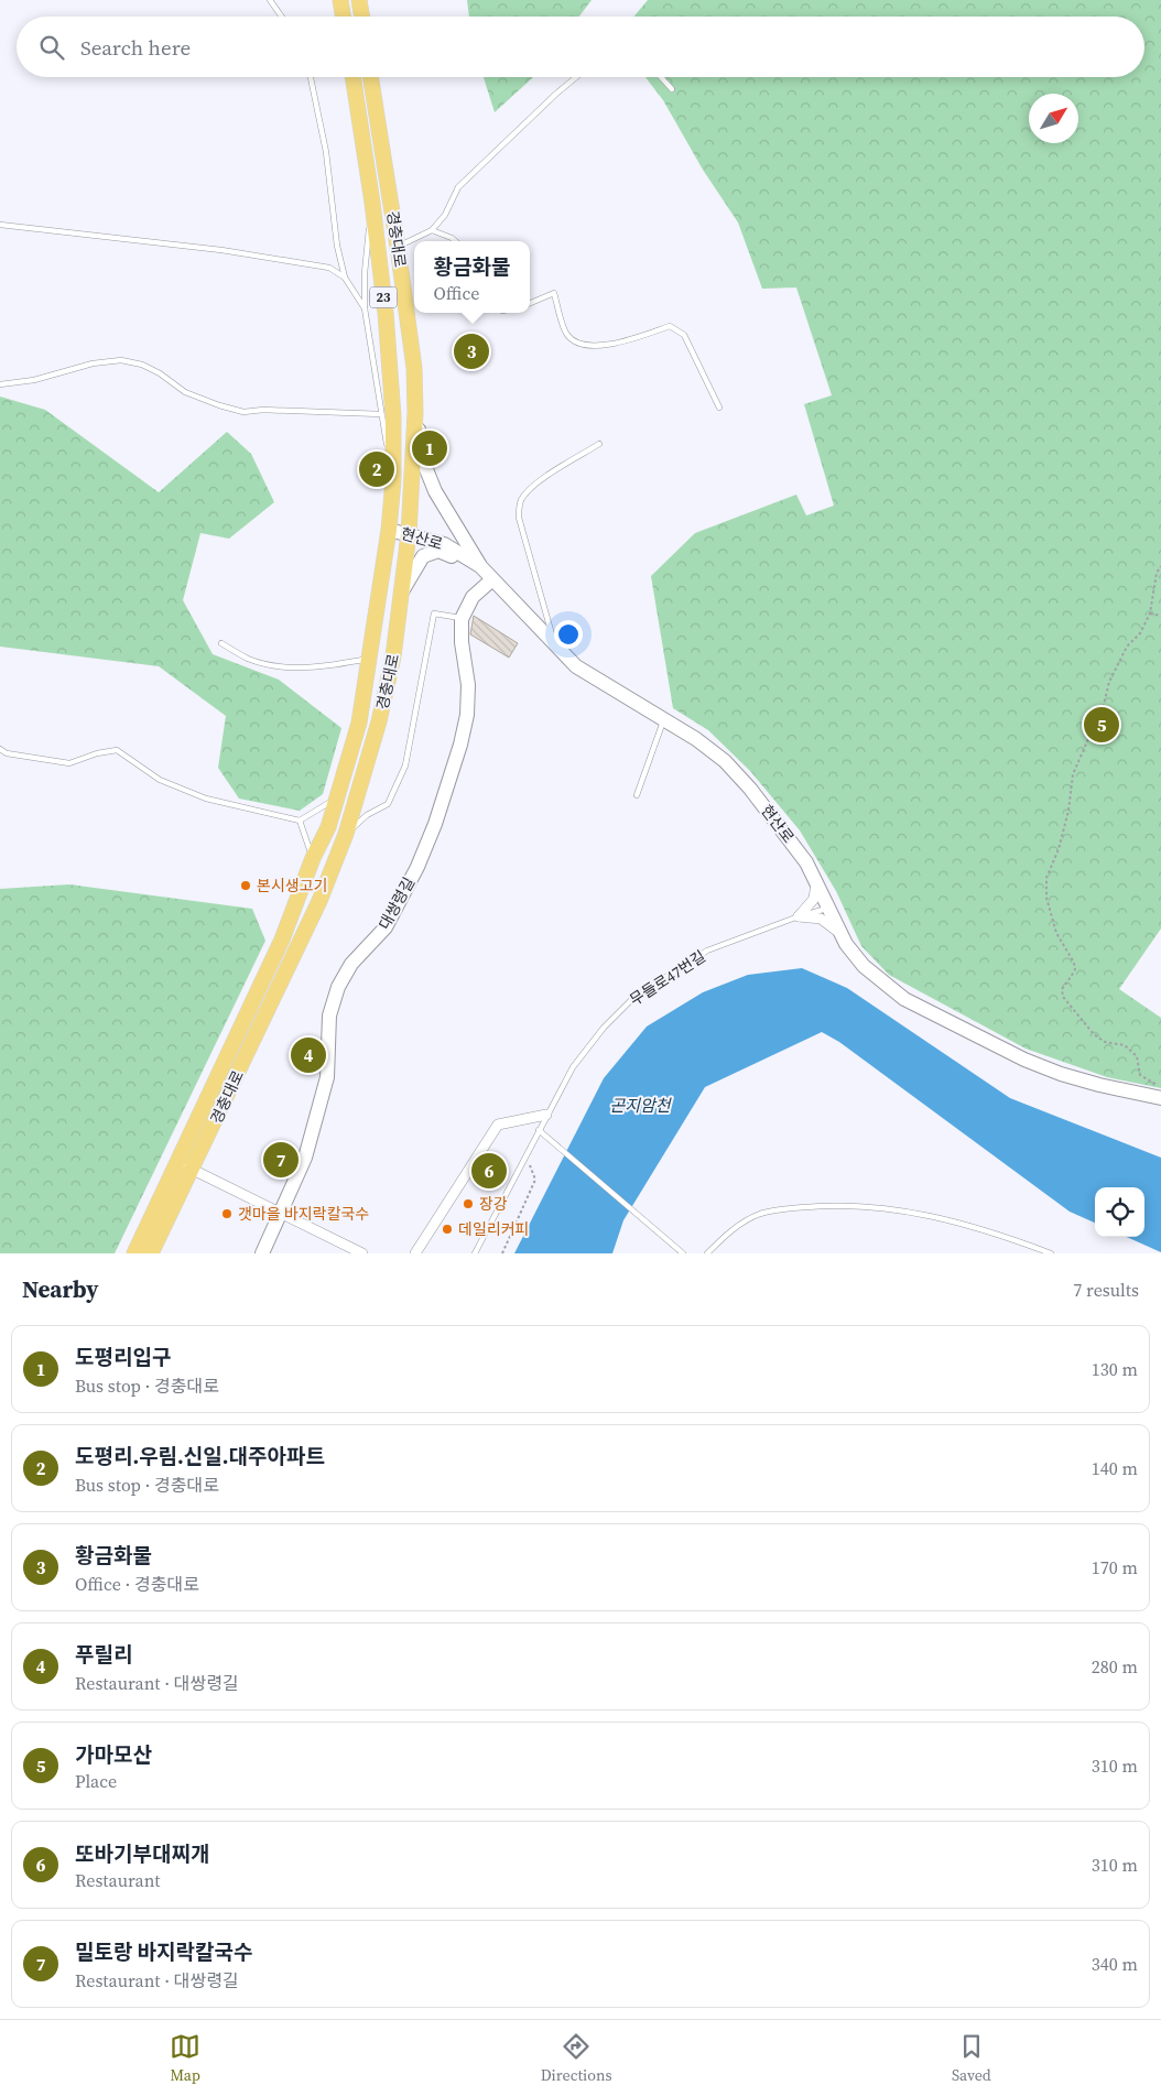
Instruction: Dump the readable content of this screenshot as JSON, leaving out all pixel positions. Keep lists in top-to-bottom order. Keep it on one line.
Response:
{"streets":{"main road":["경충대로","23"],"street":["현산로","대쌍령길"],"lane":["무들로47번길"]},"crossings":[["경충대로","현산로"],["현산로","무들로47번길"]],"water":["곤지암천"],"places":["본시생고기","장강","갯마을 바지락칼국수","데일리커피"],"north":"top right","page":{"search":"Search here","popup":["황금화물","Office"],"pins":["3","1","2","5","4","7","6"],"heading":["Nearby","7 results"],"list":[{"mark":"1","name":"도평리입구","note":"Bus stop · 경충대로","value":"130 m"},{"mark":"2","name":"도평리.우림.신일.대주아파트","note":"Bus stop · 경충대로","value":"140 m"},{"mark":"3","name":"황금화물","note":"Office · 경충대로","value":"170 m"},{"mark":"4","name":"푸릴리","note":"Restaurant · 대쌍령길","value":"280 m"},{"mark":"5","name":"가마모산","note":"Place","value":"310 m"},{"mark":"6","name":"또바기부대찌개","note":"Restaurant","value":"310 m"},{"mark":"7","name":"밀토랑 바지락칼국수","note":"Restaurant · 대쌍령길","value":"340 m"}],"nav":["Map","Directions","Saved"]}}
